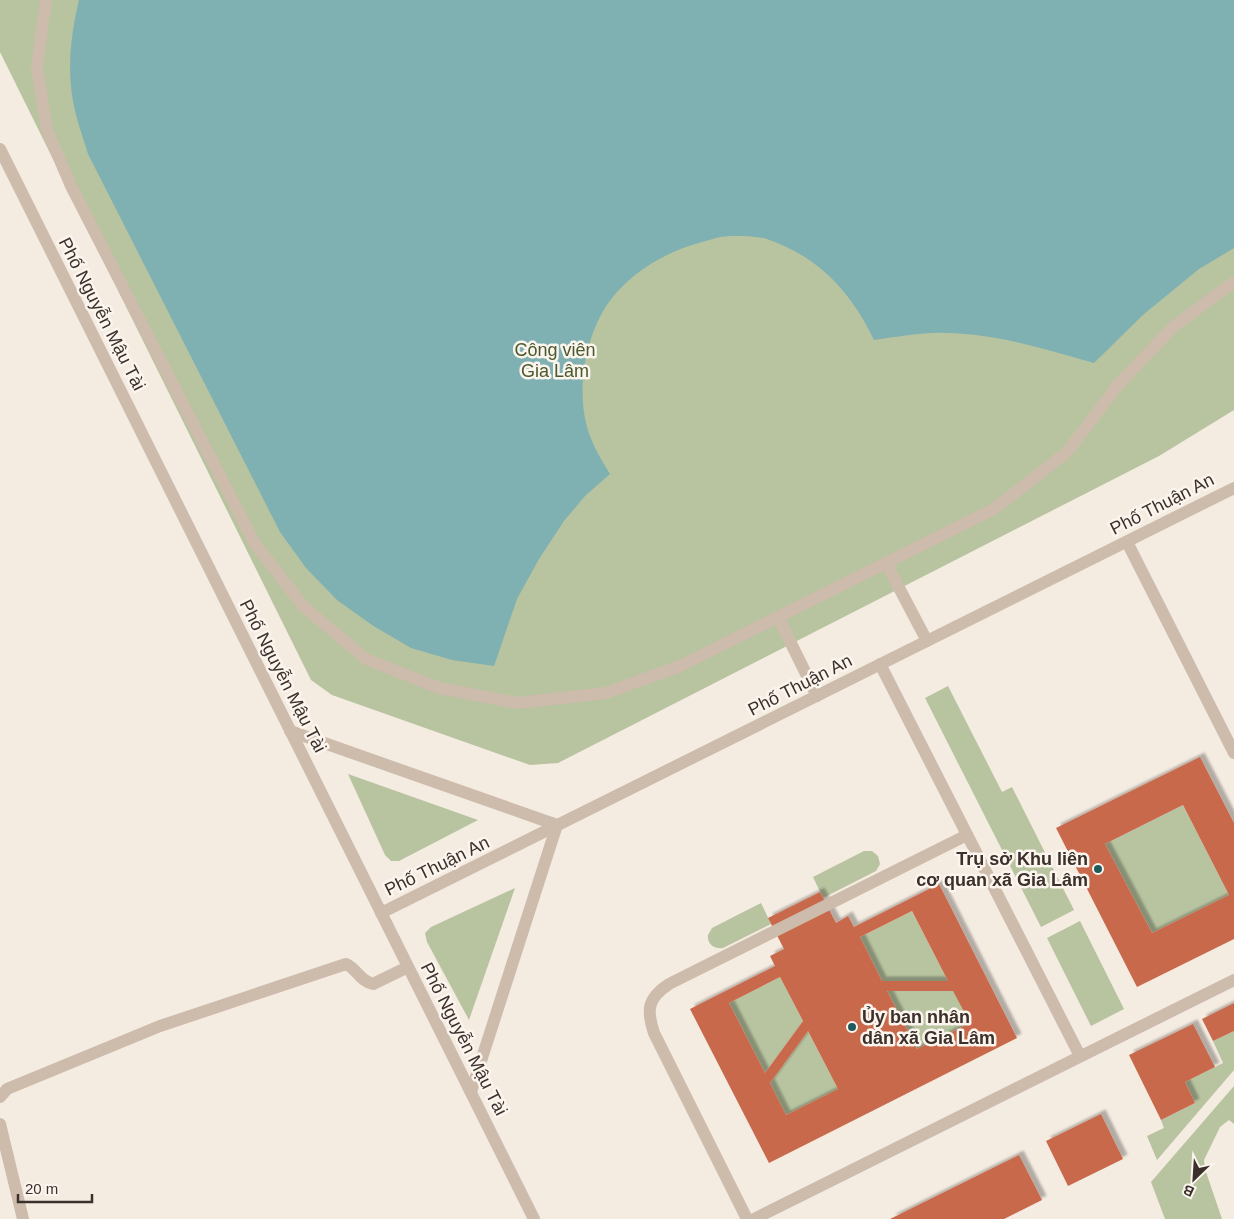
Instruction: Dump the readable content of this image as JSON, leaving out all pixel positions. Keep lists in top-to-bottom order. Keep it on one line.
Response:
{"streets":{"street":["Phố Nguyễn Mậu Tài","Phố Thuận An"]},"crossings":[["Phố Nguyễn Mậu Tài","Phố Thuận An"]],"parks":["Công viên Gia Lâm"],"places":["Trụ sở Khu liên cơ quan xã Gia Lâm","Ủy ban nhân dân xã Gia Lâm"],"scale_bar":"20 m","north":"bottom left"}
